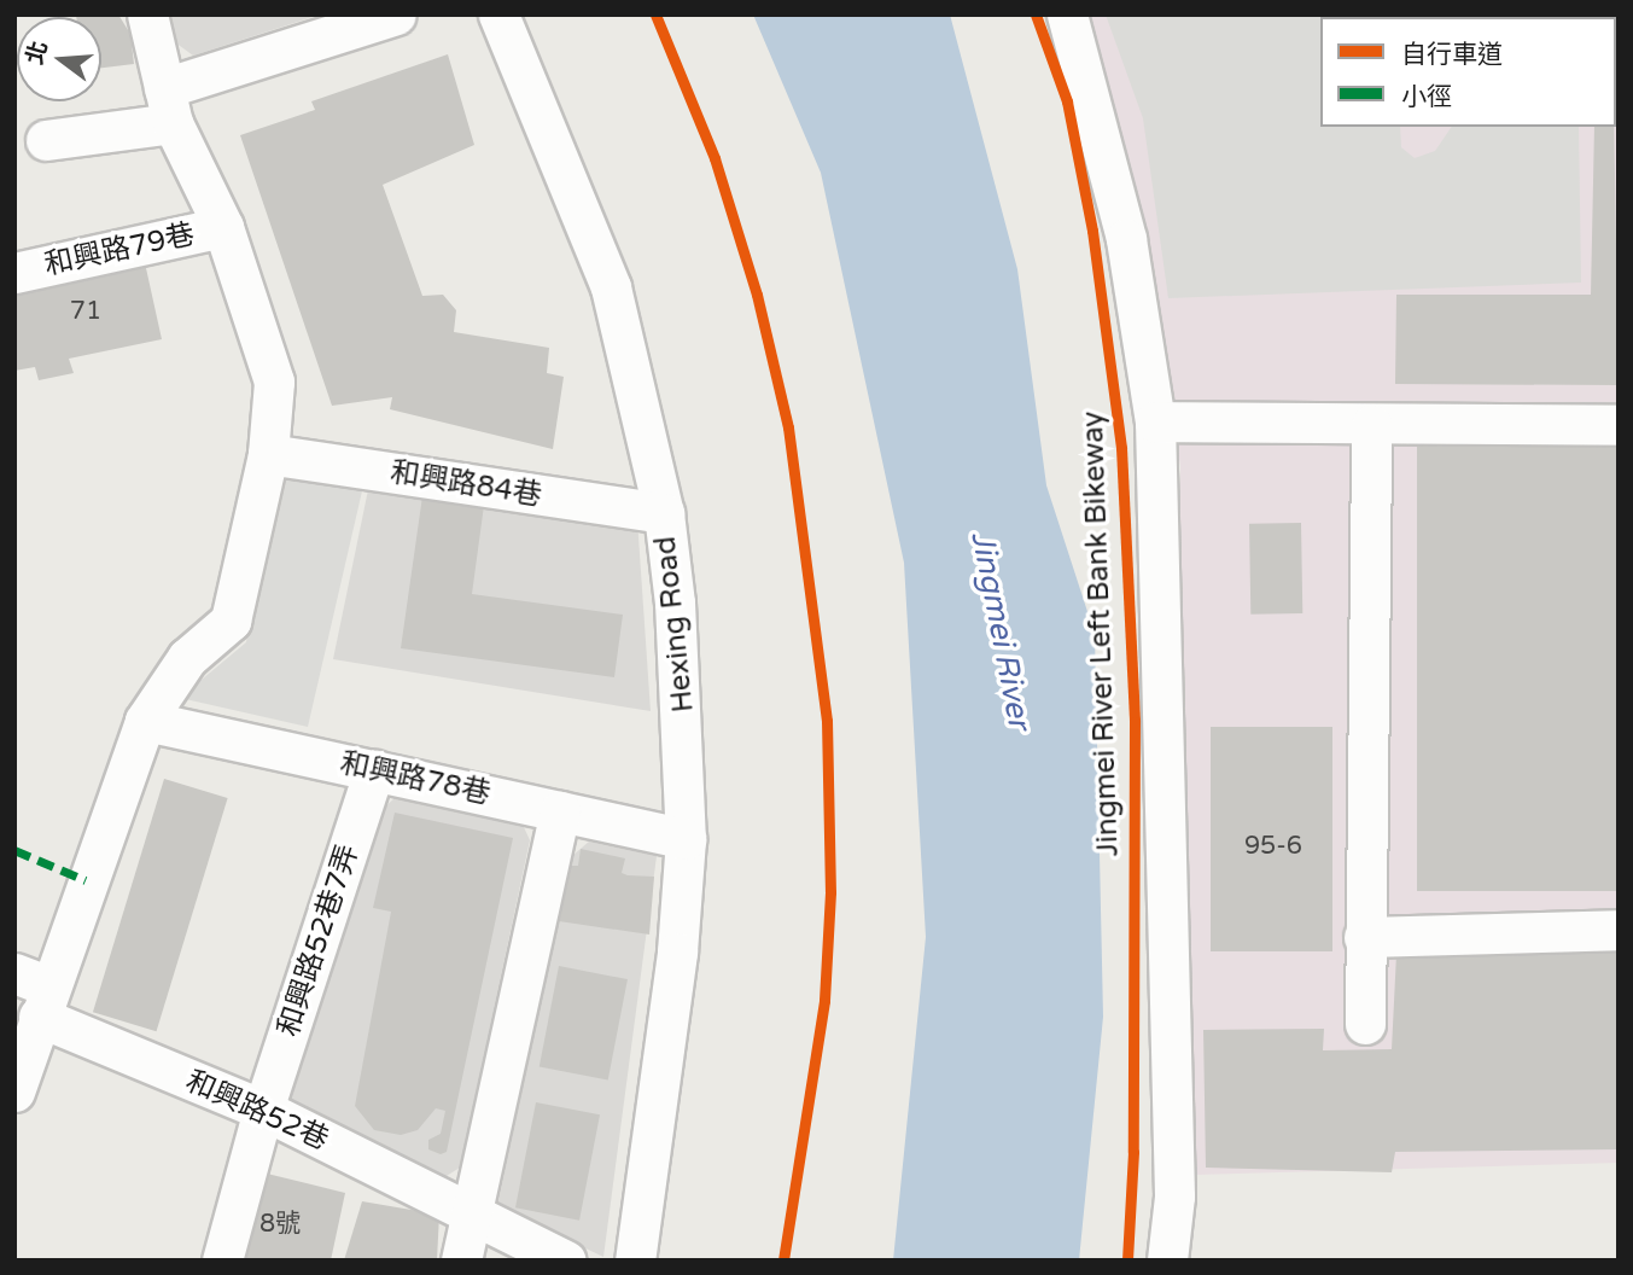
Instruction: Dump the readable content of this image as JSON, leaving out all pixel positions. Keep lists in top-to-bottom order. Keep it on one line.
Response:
{"streets":{"street":["和興路79巷","和興路84巷","Hexing Road","和興路78巷","和興路52巷7弄","和興路52巷"],"cycle path":["Jingmei River Left Bank Bikeway"]},"crossings":[["和興路84巷","Hexing Road"],["Hexing Road","和興路78巷"],["和興路78巷","和興路52巷7弄"],["和興路52巷7弄","和興路52巷"]],"water":["Jingmei River"],"house_numbers":["71","95-6","8號"],"legend":["自行車道","小徑"],"north":"left"}
